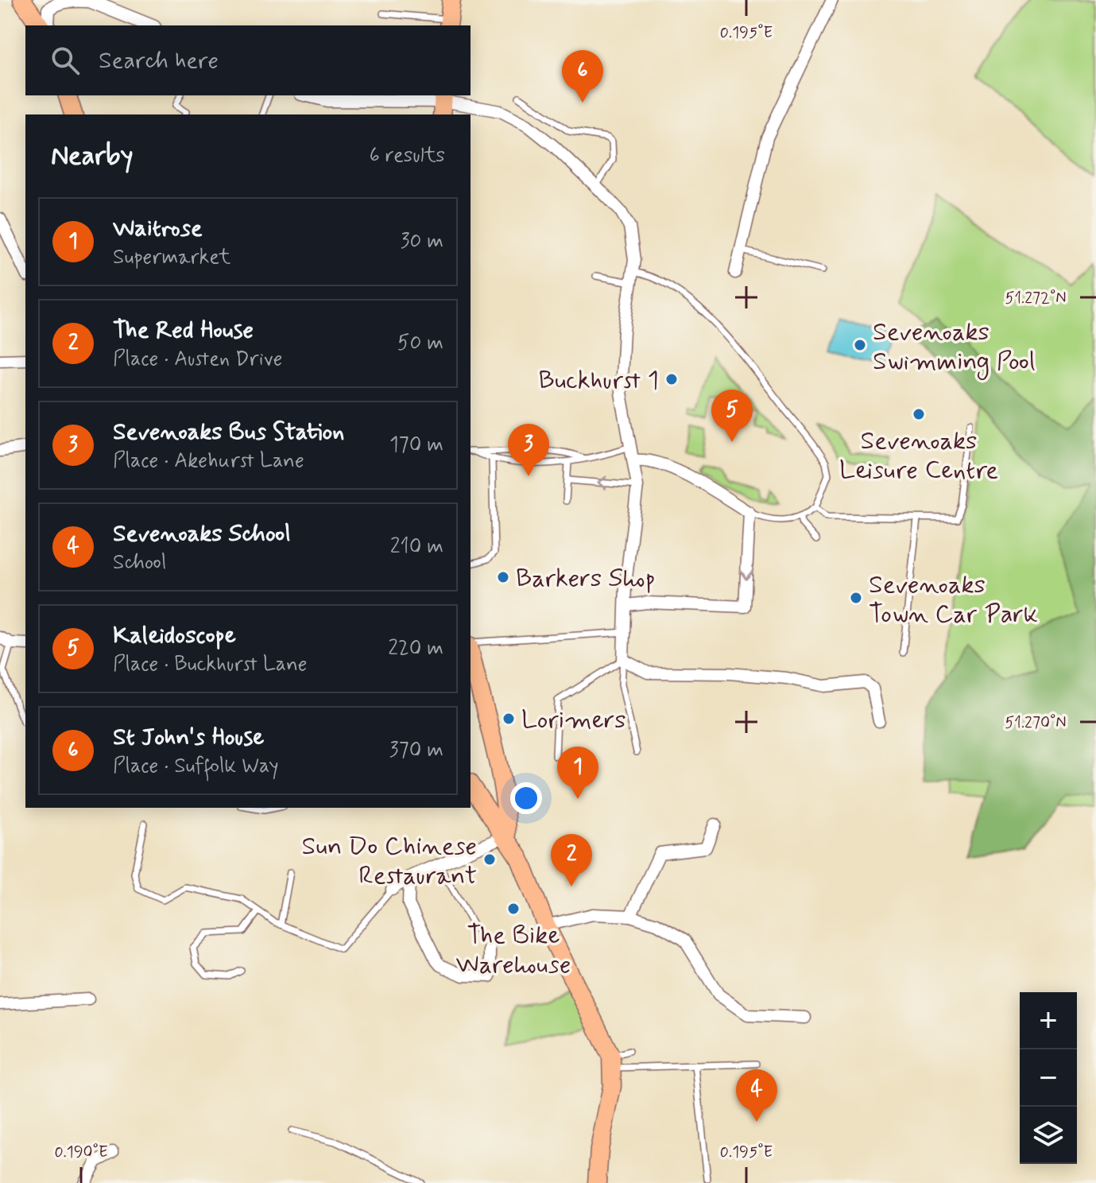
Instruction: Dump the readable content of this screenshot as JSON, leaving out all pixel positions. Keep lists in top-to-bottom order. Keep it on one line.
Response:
{"places":["Sevenoaks Swimming Pool","Buckhurst 1","Sevenoaks Leisure Centre","Barkers Shop","Sevenoaks Town Car Park","Lorimers","Sun Do Chinese Restaurant","The Bike Warehouse"],"page":{"search":"Search here","pins":["6","5","3","1","2","4"],"heading":["Nearby","6 results"],"list":[{"mark":"1","name":"Waitrose","note":"Supermarket","value":"30 m"},{"mark":"2","name":"The Red House","note":"Place · Austen Drive","value":"50 m"},{"mark":"3","name":"Sevenoaks Bus Station","note":"Place · Akehurst Lane","value":"170 m"},{"mark":"4","name":"Sevenoaks School","note":"School","value":"210 m"},{"mark":"5","name":"Kaleidoscope","note":"Place · Buckhurst Lane","value":"220 m"},{"mark":"6","name":"St John's House","note":"Place · Suffolk Way","value":"370 m"}],"map_buttons":["+","−"]},"coordinates":["0.195°E","51.272°N","51.270°N","0.190°E"]}
